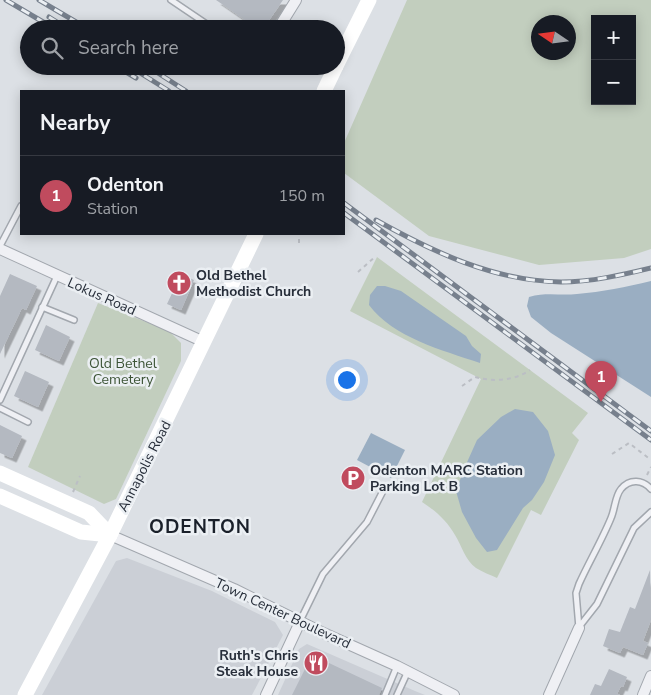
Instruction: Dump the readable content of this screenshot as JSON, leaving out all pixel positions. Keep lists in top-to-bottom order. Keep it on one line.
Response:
{"streets":{"main road":["Annapolis Road","Town Center Boulevard"],"street":["Lokus Road"]},"crossings":[["Lokus Road","Annapolis Road"],["Annapolis Road","Town Center Boulevard"]],"districts":["ODENTON"],"parks":["Old Bethel Cemetery"],"places":{"church":["Old Bethel Methodist Church"],"parking":["Odenton MARC Station Parking Lot B"],"restaurant":["Ruth's Chris Steak House"]},"north":"left","page":{"map_buttons":["+","−"],"search":"Search here","heading":"Nearby","list":[{"mark":"1","name":"Odenton","note":"Station","value":"150 m"}],"pins":"1"}}
